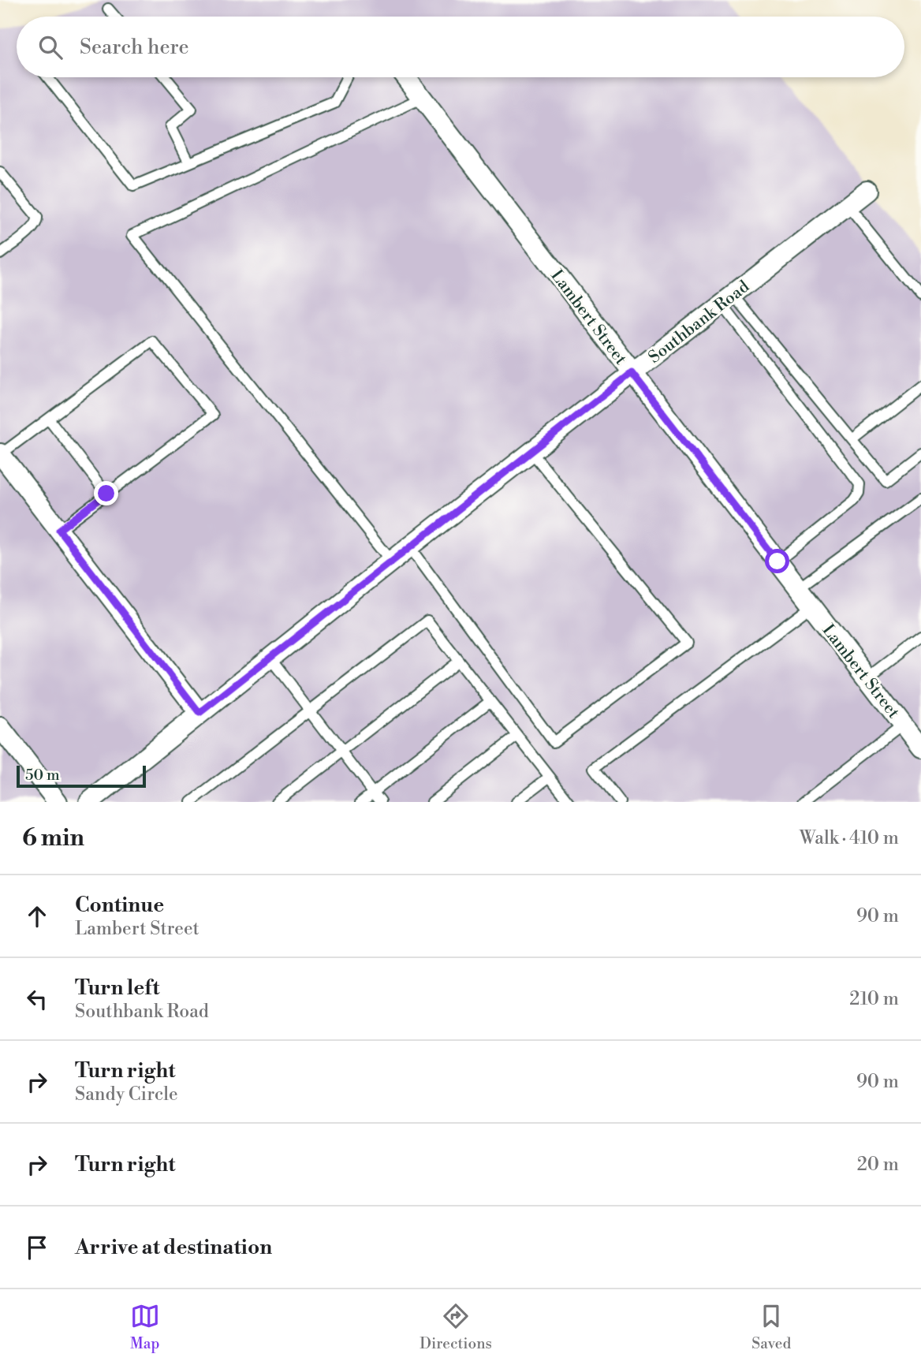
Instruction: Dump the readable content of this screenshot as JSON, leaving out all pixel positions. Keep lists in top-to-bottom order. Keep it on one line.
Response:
{"streets":{"street":["Lambert Street","Southbank Road"]},"crossings":[["Lambert Street","Southbank Road"]],"scale_bar":"50 m","page":{"search":"Search here","scale":"50 m","heading":["6 min","Walk · 410 m"],"list":[["Continue","Lambert Street","90 m"],["Turn left","Southbank Road","210 m"],["Turn right","Sandy Circle","90 m"],["Turn right","20 m"],"Arrive at destination"],"nav":["Map","Directions","Saved"]}}
